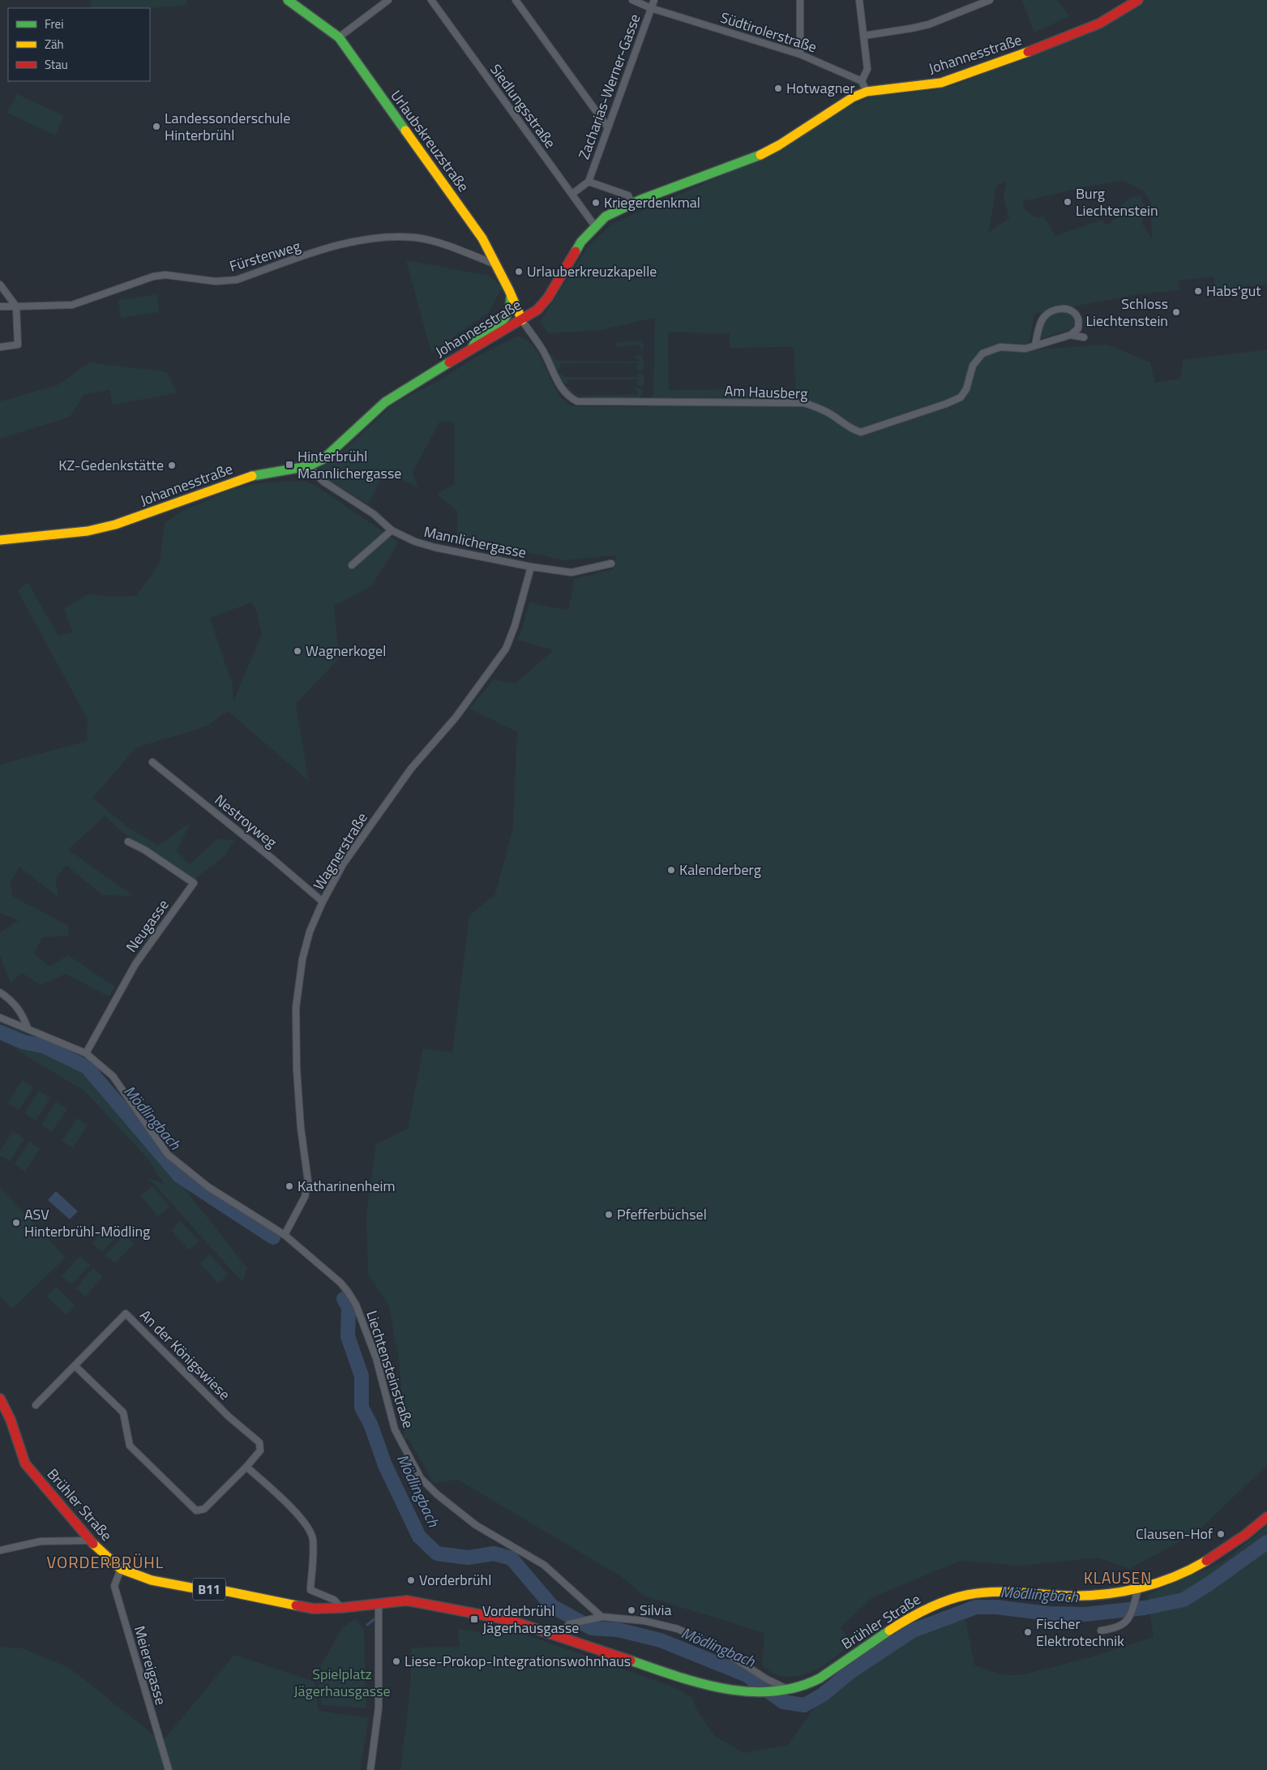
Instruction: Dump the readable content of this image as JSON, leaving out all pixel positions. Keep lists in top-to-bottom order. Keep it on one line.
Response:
{"streets":{"main road":["Johannesstraße","Urlaubskreuzstraße","Brühler Straße","B11"],"street":["Südtirolerstraße","Zacharias-Werner-Gasse","Siedlungsstraße","Fürstenweg","Am Hausberg","Mannlichergasse","Nestroyweg","Wagnerstraße","Neugasse","An der Königswiese","Liechtensteinstraße","Meiereigasse"]},"crossings":[["Südtirolerstraße","Zacharias-Werner-Gasse"],["Johannesstraße","Zacharias-Werner-Gasse"],["Johannesstraße","Siedlungsstraße"],["Johannesstraße","Urlaubskreuzstraße"],["Johannesstraße","Am Hausberg"],["Johannesstraße","Mannlichergasse"],["Zacharias-Werner-Gasse","Siedlungsstraße"],["Urlaubskreuzstraße","Fürstenweg"],["Urlaubskreuzstraße","Am Hausberg"],["Mannlichergasse","Wagnerstraße"],["Nestroyweg","Wagnerstraße"],["Wagnerstraße","Liechtensteinstraße"],["Neugasse","Liechtensteinstraße"],["Brühler Straße","Meiereigasse"]],"districts":["VORDERBRÜHL","KLAUSEN"],"water":["Mödlingbach"],"parks":["Spielplatz Jägerhausgasse"],"places":{"other":["Hotwagner","Landessonderschule Hinterbrühl","Burg Liechtenstein","Kriegerdenkmal","Urlauberkreuzkapelle","Habs'gut","Schloss Liechtenstein","KZ-Gedenkstätte","Wagnerkogel","Kalenderberg","Katharinenheim","Pfefferbüchsel","ASV Hinterbrühl-Mödling","Clausen-Hof","Vorderbrühl","Silvia","Fischer Elektrotechnik","Liese-Prokop-Integrationswohnhaus"],"transit":["Hinterbrühl Mannlichergasse","Vorderbrühl Jägerhausgasse"]},"legend":["Frei","Zäh","Stau"]}
